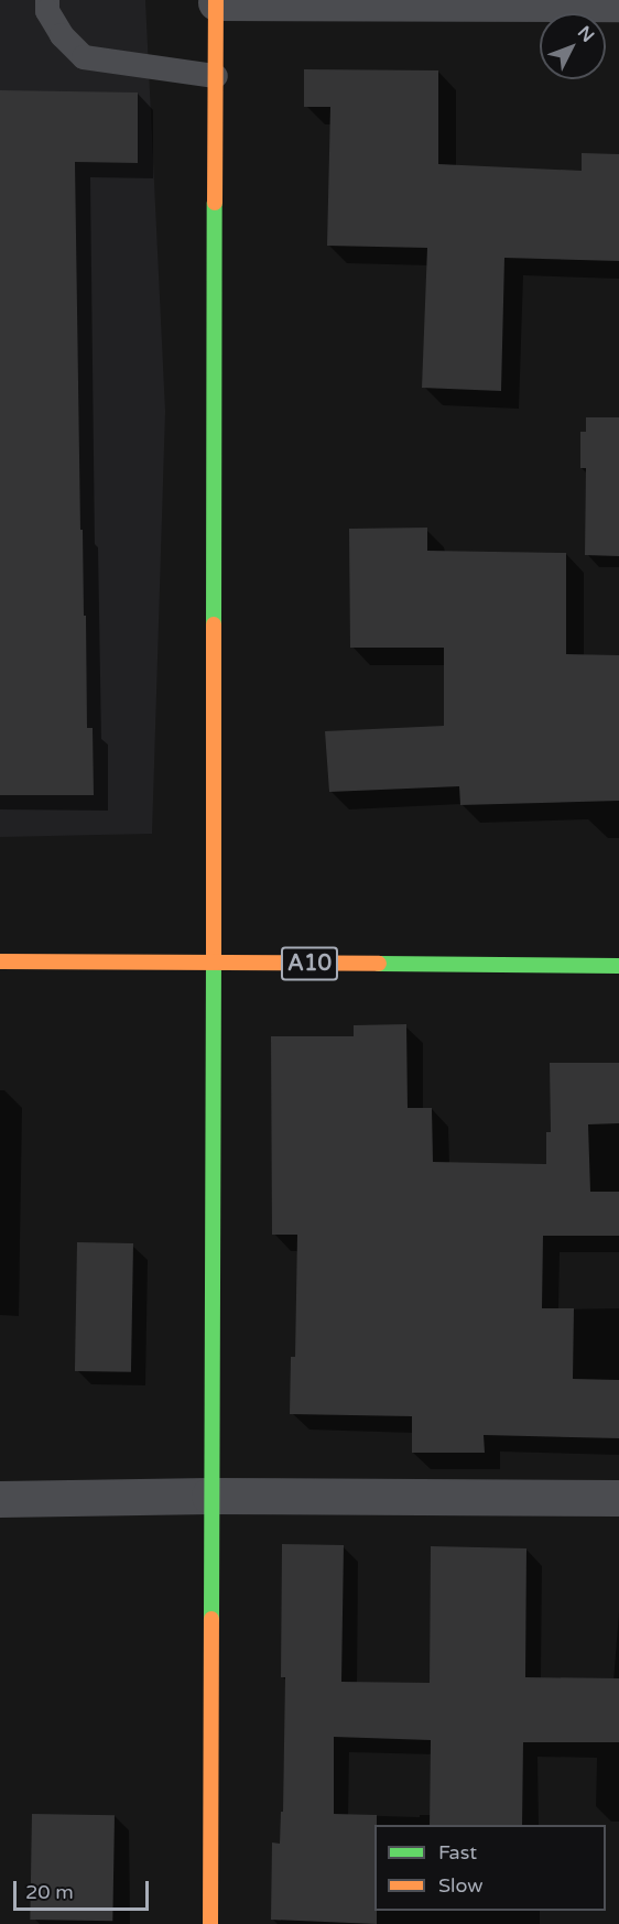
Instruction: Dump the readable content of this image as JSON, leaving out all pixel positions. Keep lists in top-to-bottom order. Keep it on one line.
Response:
{"streets":{"street":["A10"]},"legend":["Fast","Slow"],"scale_bar":"20 m","north":"top right"}
